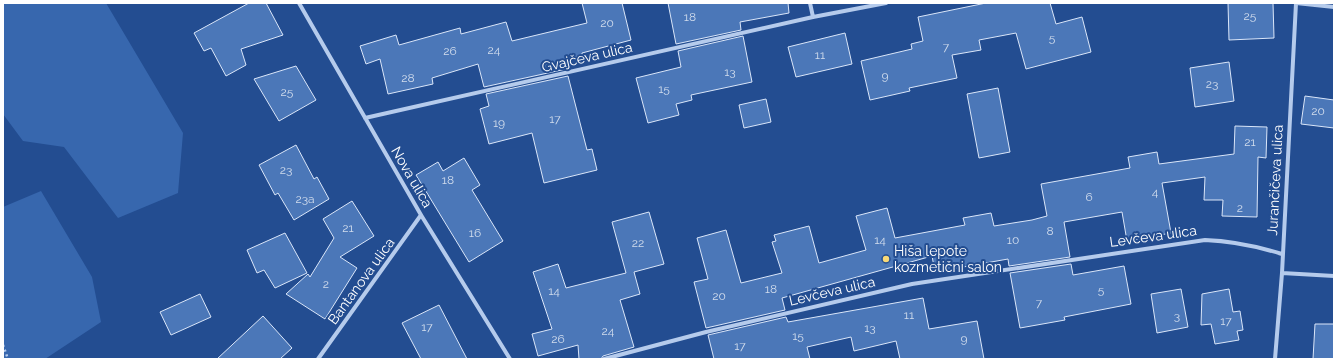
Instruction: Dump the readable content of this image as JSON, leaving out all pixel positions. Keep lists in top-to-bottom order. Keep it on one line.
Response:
{"streets":{"street":["Gvajčeva ulica","Nova ulica","Jurančičeva ulica","Levčeva ulica","Bantanova ulica"]},"crossings":[["Gvajčeva ulica","Nova ulica"],["Nova ulica","Bantanova ulica"],["Jurančičeva ulica","Levčeva ulica"]],"places":["Hiša lepote kozmetični salon"],"house_numbers":["25","18","20","5","7","24","26","11","13","9","28","23","15","25","20","17","19","21","23","18","4","6","23a","2","21","8","16","14","10","22","2","18","5","14","20","7","11","3","17","17","13","24","15","26","9","17"]}
